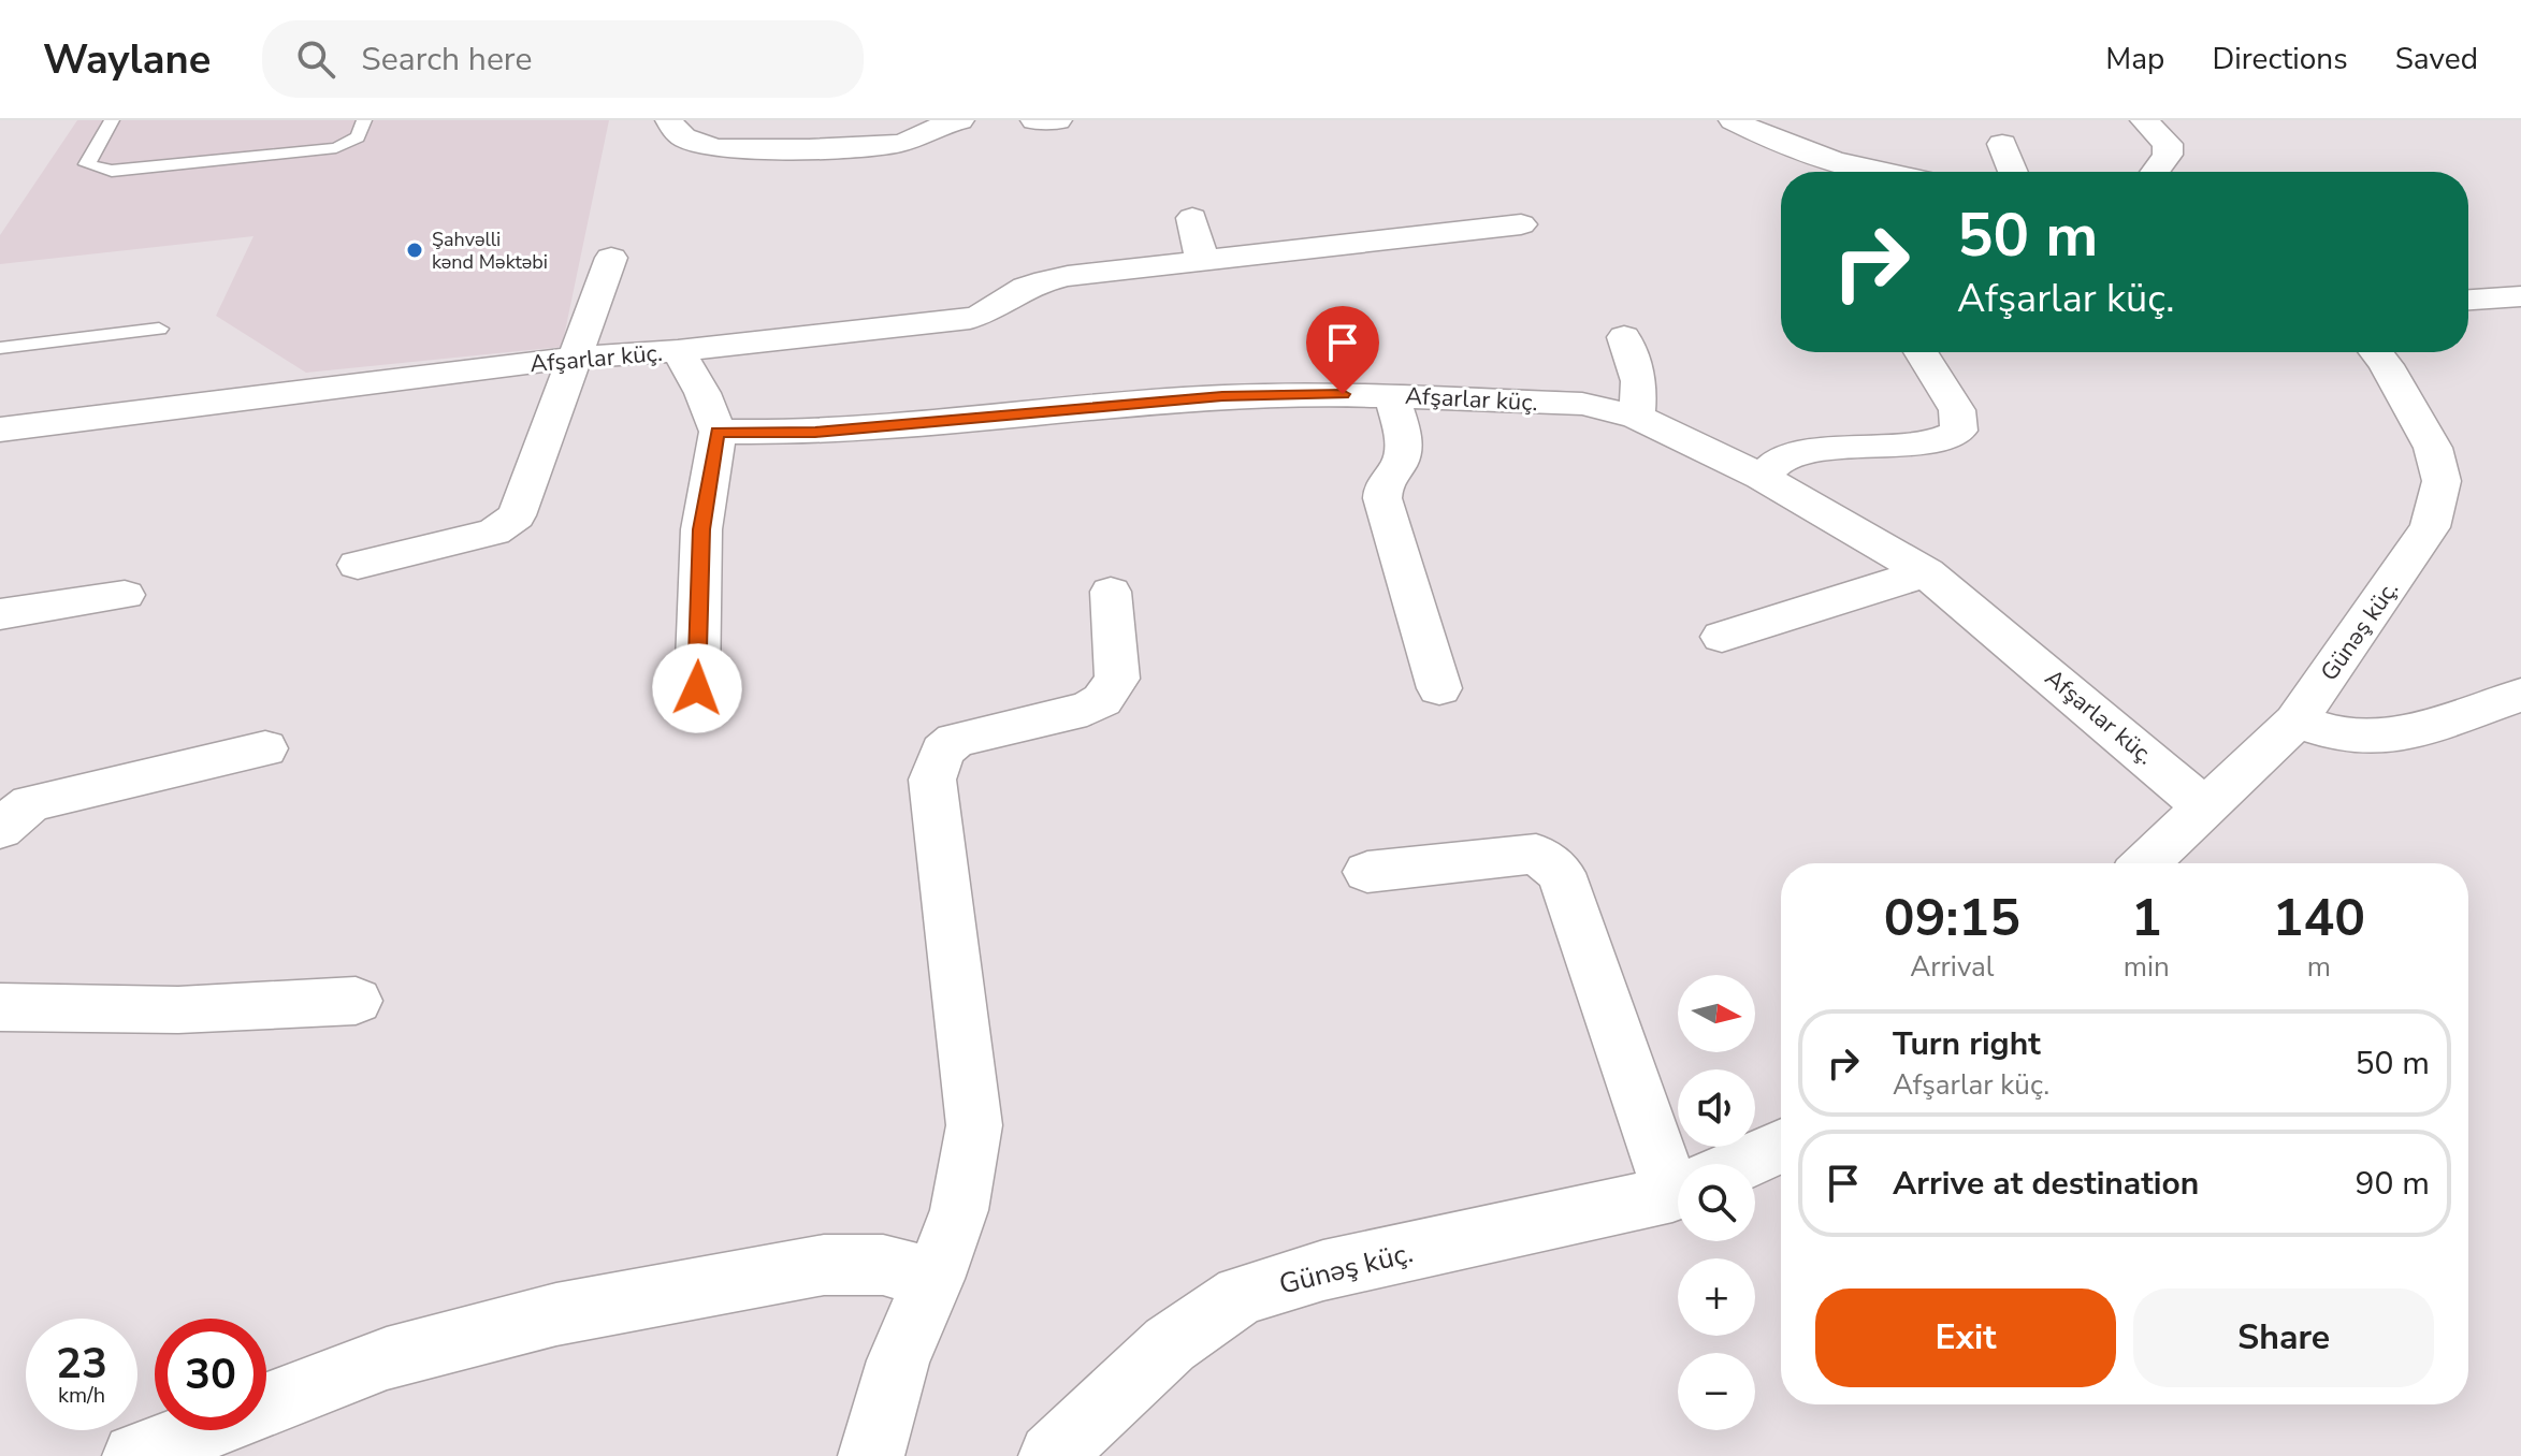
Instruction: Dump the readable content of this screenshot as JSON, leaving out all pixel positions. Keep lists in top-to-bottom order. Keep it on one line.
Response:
{"streets":{"street":["Afşarlar küç.","Günəş küç."]},"crossings":[["Afşarlar küç.","Günəş küç."]],"places":["Şahvəlli kənd Məktəbi"],"north":"right","page":{"header":"Waylane","search":"Search here","nav":["Map","Directions","Saved"],"turn":["50 m","Afşarlar küç."],"eta":["09:15","Arrival","1","min","140","m"],"map_buttons":["+","−"],"list":[{"name":"Turn right","note":"Afşarlar küç.","value":"50 m"},{"name":"Arrive at destination","value":"90 m"}],"buttons":["Exit","Share"],"speed":"23 km/h","limit":"30"}}
